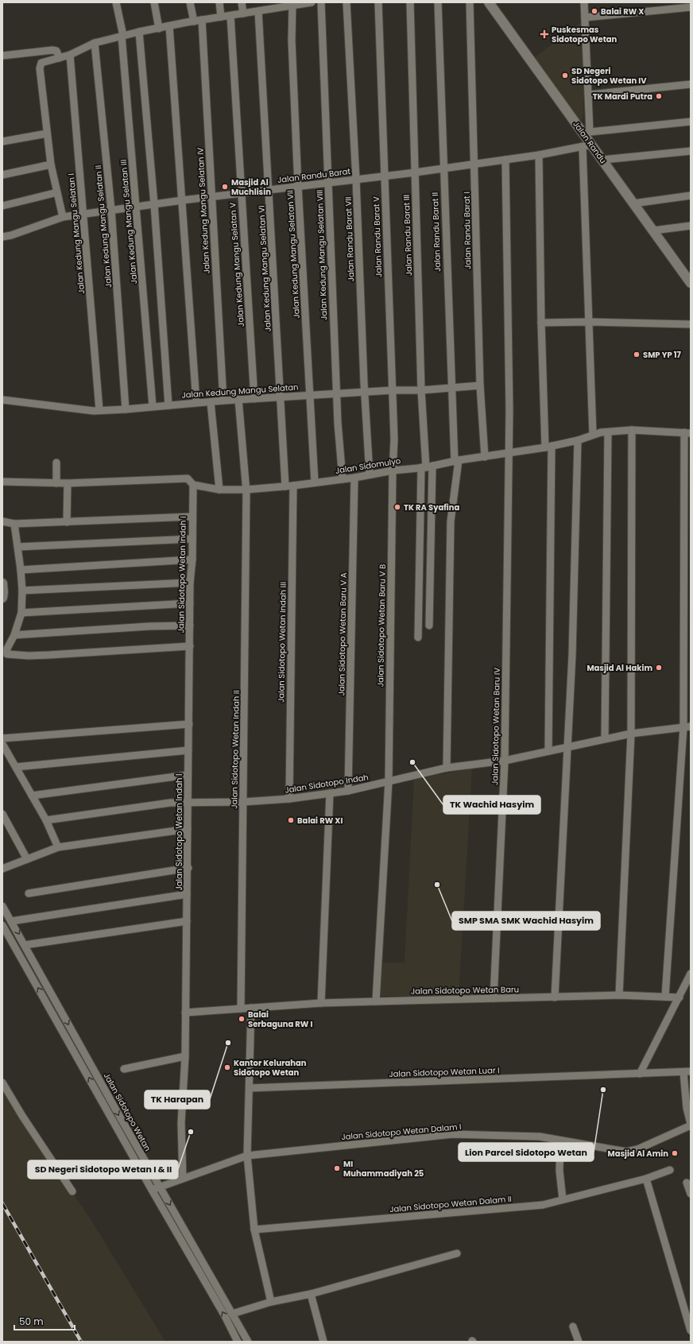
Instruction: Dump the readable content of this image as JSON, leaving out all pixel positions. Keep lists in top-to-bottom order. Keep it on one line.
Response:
{"streets":{"street":["Jalan Randu","Jalan Randu Barat","Jalan Kedung Mangu Selatan IV","Jalan Kedung Mangu Selatan III","Jalan Kedung Mangu Selatan II","Jalan Randu Barat I","Jalan Randu Barat II","Jalan Kedung Mangu Selatan I","Jalan Randu Barat III","Jalan Randu Barat V","Jalan Randu Barat VII","Jalan Kedung Mangu Selatan VII","Jalan Kedung Mangu Selatan VIII","Jalan Kedung Mangu Selatan V","Jalan Kedung Mangu Selatan VI","Jalan Kedung Mangu Selatan","Jalan Sidomulyo","Jalan Sidotopo Wetan Indah I","Jalan Sidotopo Wetan Baru V B","Jalan Sidotopo Wetan Baru V A","Jalan Sidotopo Wetan Indah III","Jalan Sidotopo Wetan Baru IV","Jalan Sidotopo Wetan Indah II","Jalan Sidotopo Indah","Jalan Sidotopo Wetan Baru","Jalan Sidotopo Wetan Luar I","Jalan Sidotopo Wetan","Jalan Sidotopo Wetan Dalam I","Jalan Sidotopo Wetan Dalam II"]},"crossings":[["Jalan Randu","Jalan Randu Barat"],["Jalan Randu Barat","Jalan Kedung Mangu Selatan IV"],["Jalan Randu Barat","Jalan Kedung Mangu Selatan III"],["Jalan Randu Barat","Jalan Kedung Mangu Selatan II"],["Jalan Randu Barat","Jalan Randu Barat I"],["Jalan Randu Barat","Jalan Randu Barat II"],["Jalan Randu Barat","Jalan Kedung Mangu Selatan I"],["Jalan Randu Barat","Jalan Randu Barat III"],["Jalan Randu Barat","Jalan Randu Barat V"],["Jalan Randu Barat","Jalan Randu Barat VII"],["Jalan Randu Barat","Jalan Kedung Mangu Selatan VII"],["Jalan Randu Barat","Jalan Kedung Mangu Selatan VIII"],["Jalan Randu Barat","Jalan Kedung Mangu Selatan V"],["Jalan Randu Barat","Jalan Kedung Mangu Selatan VI"],["Jalan Randu Barat","Jalan Sidotopo Wetan Baru IV"],["Jalan Kedung Mangu Selatan IV","Jalan Kedung Mangu Selatan"],["Jalan Kedung Mangu Selatan III","Jalan Kedung Mangu Selatan"],["Jalan Kedung Mangu Selatan II","Jalan Kedung Mangu Selatan"],["Jalan Randu Barat I","Jalan Kedung Mangu Selatan"],["Jalan Randu Barat I","Jalan Sidomulyo"],["Jalan Randu Barat II","Jalan Kedung Mangu Selatan"],["Jalan Randu Barat II","Jalan Sidomulyo"],["Jalan Randu Barat II","Jalan Sidotopo Indah"],["Jalan Kedung Mangu Selatan I","Jalan Kedung Mangu Selatan"],["Jalan Randu Barat III","Jalan Kedung Mangu Selatan"],["Jalan Randu Barat III","Jalan Sidomulyo"],["Jalan Randu Barat V","Jalan Kedung Mangu Selatan"],["Jalan Randu Barat V","Jalan Sidomulyo"],["Jalan Randu Barat V","Jalan Sidotopo Wetan Baru V B"],["Jalan Randu Barat VII","Jalan Kedung Mangu Selatan"],["Jalan Randu Barat VII","Jalan Sidomulyo"],["Jalan Kedung Mangu Selatan VII","Jalan Kedung Mangu Selatan"],["Jalan Kedung Mangu Selatan VII","Jalan Sidomulyo"],["Jalan Kedung Mangu Selatan VIII","Jalan Kedung Mangu Selatan"],["Jalan Kedung Mangu Selatan VIII","Jalan Sidomulyo"],["Jalan Kedung Mangu Selatan V","Jalan Kedung Mangu Selatan"],["Jalan Kedung Mangu Selatan VI","Jalan Kedung Mangu Selatan"],["Jalan Kedung Mangu Selatan VI","Jalan Sidomulyo"],["Jalan Kedung Mangu Selatan","Jalan Sidotopo Wetan Indah II"],["Jalan Sidomulyo","Jalan Sidotopo Wetan Indah I"],["Jalan Sidomulyo","Jalan Sidotopo Wetan Baru V B"],["Jalan Sidomulyo","Jalan Sidotopo Wetan Baru V A"],["Jalan Sidomulyo","Jalan Sidotopo Wetan Indah III"],["Jalan Sidomulyo","Jalan Sidotopo Wetan Baru IV"],["Jalan Sidomulyo","Jalan Sidotopo Wetan Indah II"],["Jalan Sidotopo Wetan Indah I","Jalan Sidotopo Indah"],["Jalan Sidotopo Wetan Indah I","Jalan Sidotopo Wetan Baru"],["Jalan Sidotopo Wetan Indah I","Jalan Sidotopo Wetan Dalam I"],["Jalan Sidotopo Wetan Baru V B","Jalan Sidotopo Indah"],["Jalan Sidotopo Wetan Baru V B","Jalan Sidotopo Wetan Baru"],["Jalan Sidotopo Wetan Baru V A","Jalan Sidotopo Indah"],["Jalan Sidotopo Wetan Indah III","Jalan Sidotopo Indah"],["Jalan Sidotopo Wetan Baru IV","Jalan Sidotopo Indah"],["Jalan Sidotopo Wetan Baru IV","Jalan Sidotopo Wetan Baru"],["Jalan Sidotopo Wetan Indah II","Jalan Sidotopo Indah"],["Jalan Sidotopo Wetan Indah II","Jalan Sidotopo Wetan Baru"],["Jalan Sidotopo Wetan","Jalan Sidotopo Wetan Dalam I"]],"places":{"other":["Balai RW X","SD Negeri Sidotopo Wetan IV","TK Mardi Putra","Masjid Al Muchlisin","SMP YP 17","TK RA Syafina","Masjid Al Hakim","TK Wachid Hasyim","Balai RW XI","SMP SMA SMK Wachid Hasyim","Balai Serbaguna RW I","TK Harapan","Kantor Kelurahan Sidotopo Wetan","Lion Parcel Sidotopo Wetan","SD Negeri Sidotopo Wetan I & II","Masjid Al Amin","MI Muhammadiyah 25"],"health":["Puskesmas Sidotopo Wetan"]},"scale_bar":"50 m"}
